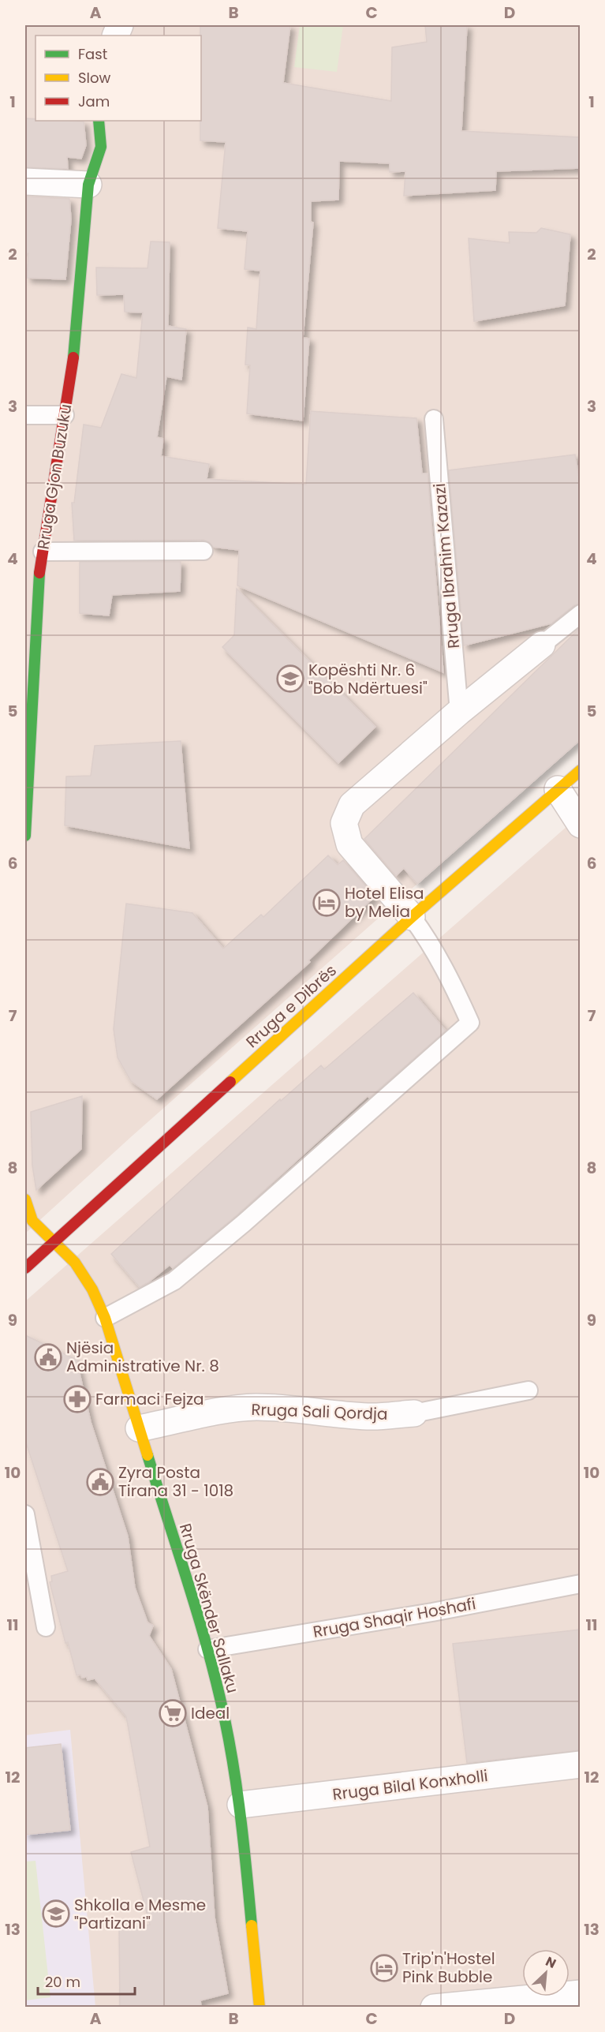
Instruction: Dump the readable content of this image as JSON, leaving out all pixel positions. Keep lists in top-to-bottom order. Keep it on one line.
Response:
{"streets":{"street":["Rruga Gjon Buzuku","Rruga e Dibrës","Rruga Sali Qordja","Rruga Skënder Sallaku","Rruga Bilal Konxholli"],"lane":["Rruga Ibrahim Kazazi","Rruga Shaqir Hoshafi"]},"crossings":[["Rruga e Dibrës","Rruga Skënder Sallaku"],["Rruga Sali Qordja","Rruga Skënder Sallaku"],["Rruga Skënder Sallaku","Rruga Shaqir Hoshafi"],["Rruga Skënder Sallaku","Rruga Bilal Konxholli"]],"places":{"school or university":["Kopështi Nr. 6 \"Bob Ndërtuesi\"","Shkolla e Mesme \"Partizani\""],"hotel":["Hotel Elisa by Melia","Trip'n'Hostel Pink Bubble"],"public building":["Njësia Administrative Nr. 8","Zyra Posta Tirana 31 - 1018"],"pharmacy":["Farmaci Fejza"],"supermarket":["Ideal"]},"legend":["Fast","Slow","Jam"],"scale_bar":"20 m","north":"top right","grid":{"columns":["A","B","C","D"],"rows":["1","2","3","4","5","6","7","8","9","10","11","12","13"]}}
